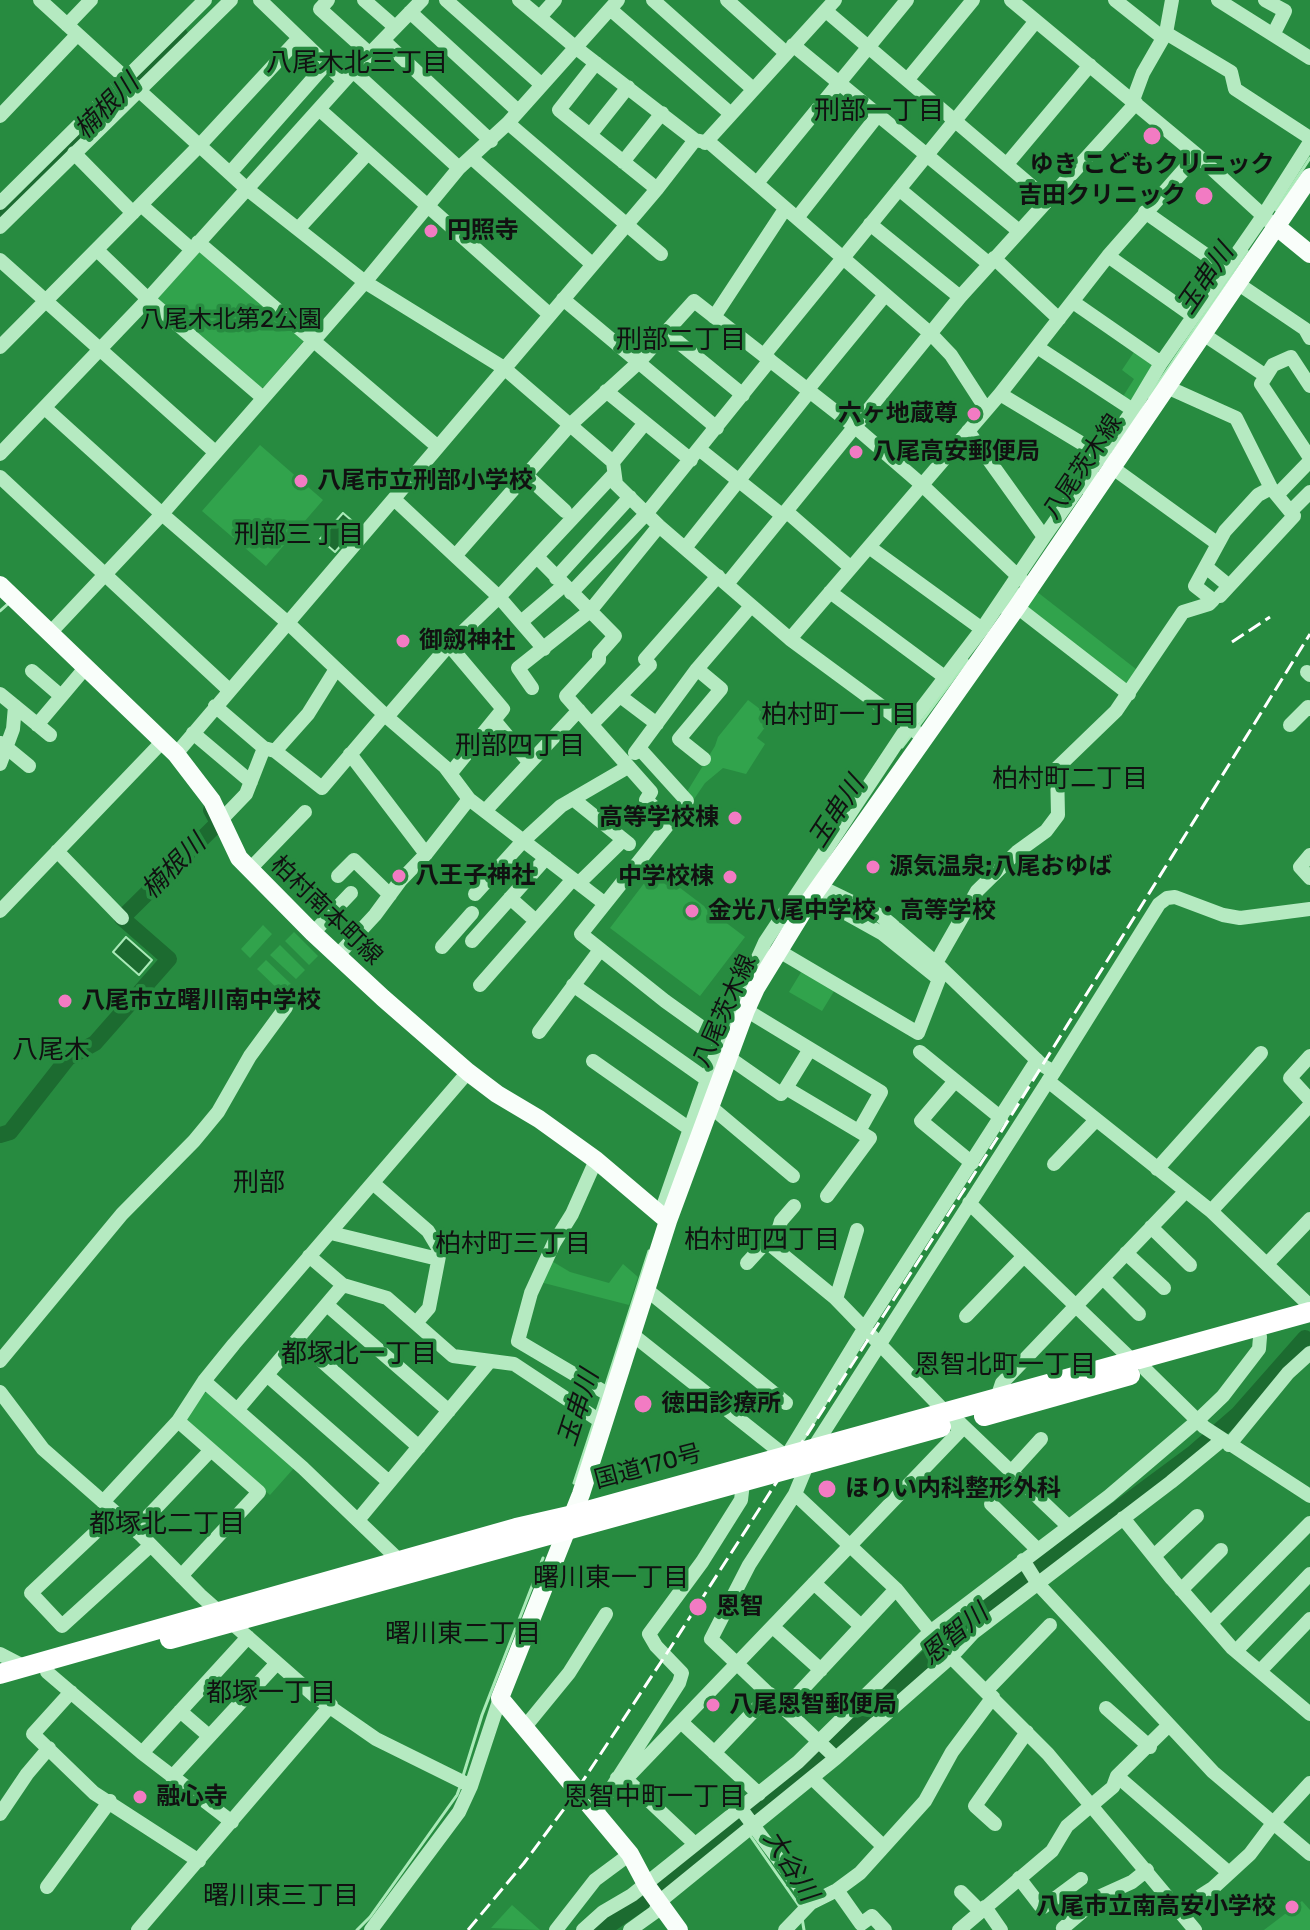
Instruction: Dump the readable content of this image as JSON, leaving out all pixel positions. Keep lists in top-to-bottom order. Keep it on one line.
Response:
{"streets":{"highway":["国道170号"],"main road":["八尾茨木線","柏村南本町線"]},"crossings":[["八尾茨木線","柏村南本町線"],["八尾茨木線","国道170号"]],"districts":["八尾木北三丁目","刑部一丁目","刑部二丁目","刑部三丁目","柏村町一丁目","刑部四丁目","柏村町二丁目","八尾木","刑部","柏村町四丁目","柏村町三丁目","都塚北一丁目","恩智北町一丁目","都塚北二丁目","曙川東一丁目","曙川東二丁目","都塚一丁目","恩智中町一丁目","曙川東三丁目"],"water":["楠根川","玉串川","恩智川","大谷川"],"parks":["八尾木北第2公園"],"places":["ゆき こどもクリニック","吉田クリニック","円照寺","六ヶ地蔵尊","八尾高安郵便局","八尾市立刑部小学校","御劔神社","高等学校棟","源気温泉;八尾おゆば","八王子神社","中学校棟","金光八尾中学校・高等学校","八尾市立曙川南中学校","徳田診療所","ほりい内科整形外科","恩智","八尾恩智郵便局","融心寺","八尾市立南高安小学校"]}
